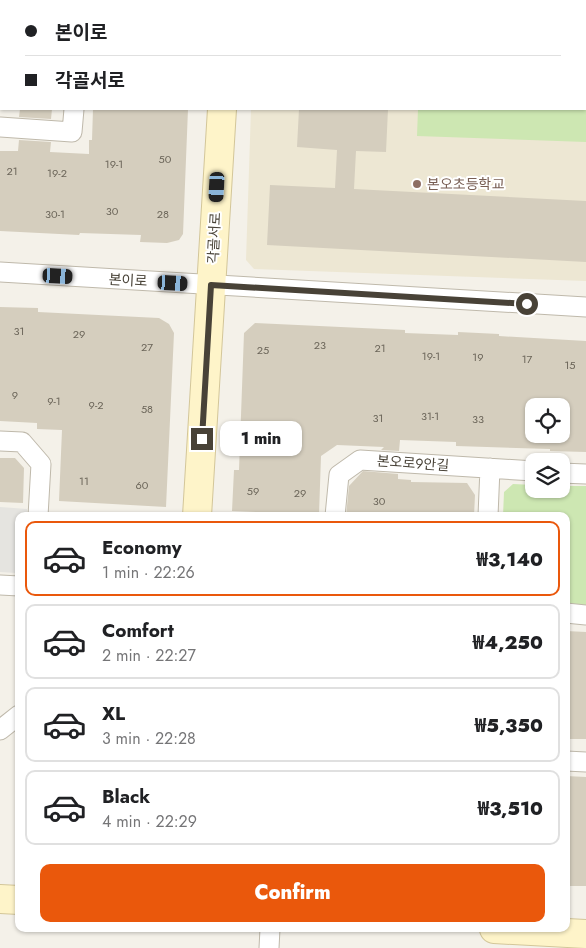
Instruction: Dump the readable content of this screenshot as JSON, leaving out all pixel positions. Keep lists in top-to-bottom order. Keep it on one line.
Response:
{"streets":{"street":["각골서로","본이로","본오로9안길"]},"crossings":[["각골서로","본이로"]],"places":["본오초등학교"],"house_numbers":["50","19-1","21","19-2","30","30-1","28","31","29","23","27","21","25","19-1","19","17","15","9","9-1","9-2","58","31-1","31","33","11","60","59","29","30"],"page":{"banner":["본이로","각골서로"],"bubble":"1 min","list":[{"name":"Economy","note":"1 min · 22:26","value":"₩3,140"},{"name":"Comfort","note":"2 min · 22:27","value":"₩4,250"},{"name":"XL","note":"3 min · 22:28","value":"₩5,350"},{"name":"Black","note":"4 min · 22:29","value":"₩3,510"}],"buttons":"Confirm"}}
